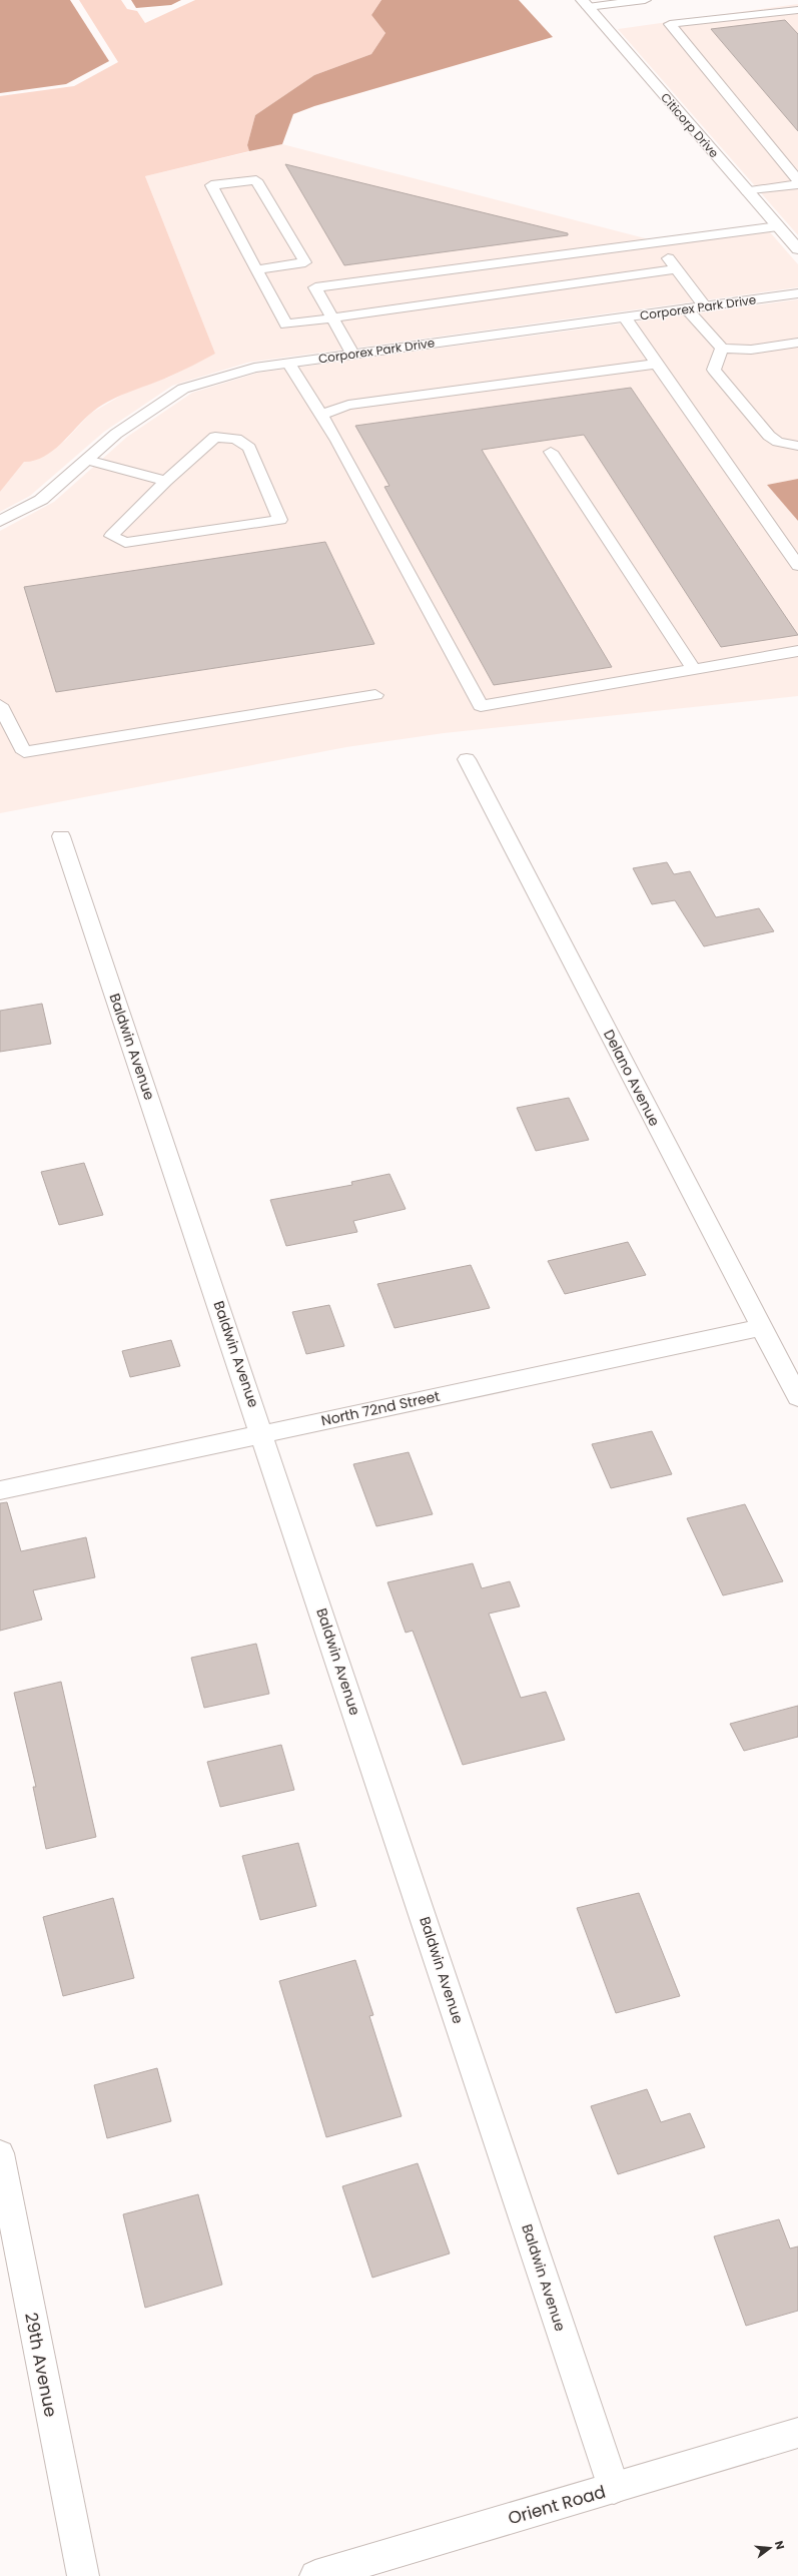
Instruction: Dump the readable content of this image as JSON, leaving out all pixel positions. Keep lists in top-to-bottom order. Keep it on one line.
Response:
{"streets":{"street":["Citicorp Drive","Corporex Park Drive","Baldwin Avenue","Delano Avenue","North 72nd Street","29th Avenue","Orient Road"]},"crossings":[["Baldwin Avenue","North 72nd Street"],["Baldwin Avenue","Orient Road"],["Delano Avenue","North 72nd Street"]],"north":"right"}
